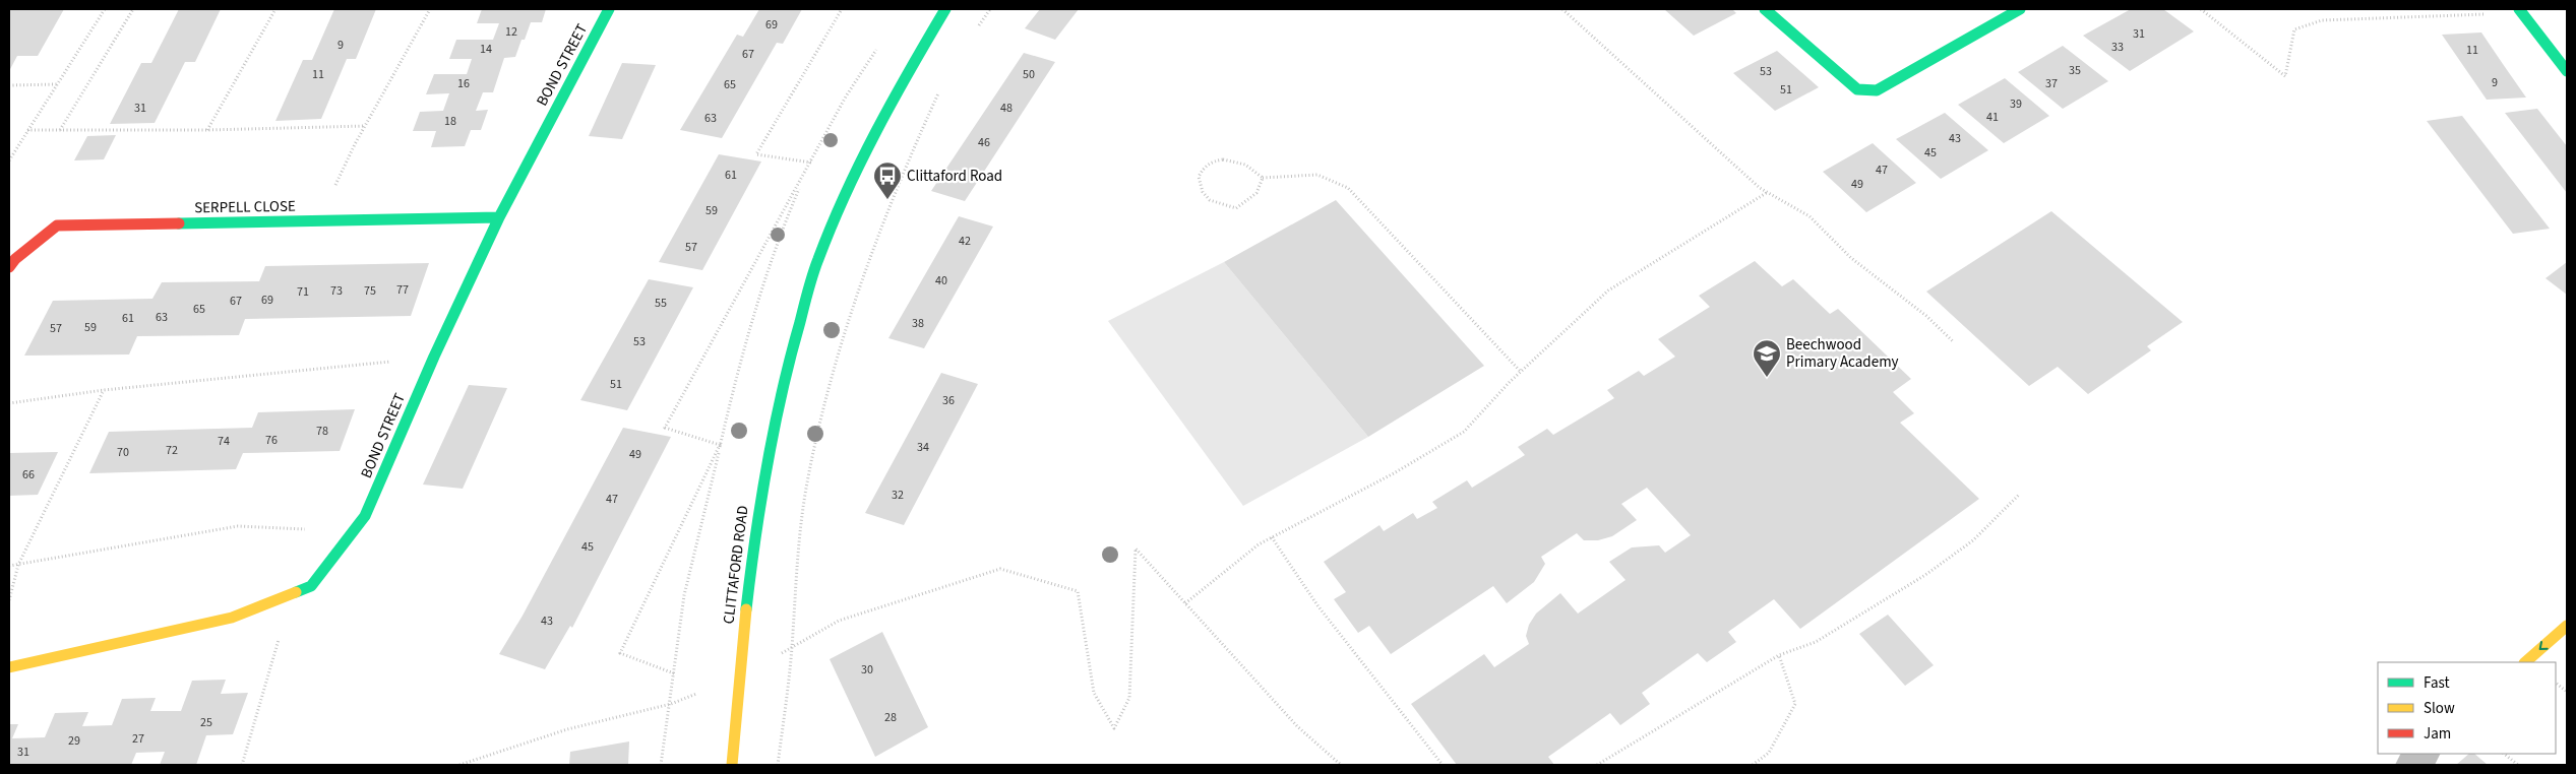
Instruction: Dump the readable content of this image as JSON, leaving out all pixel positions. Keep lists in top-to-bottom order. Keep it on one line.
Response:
{"streets":{"street":["BOND STREET","SERPELL CLOSE","CLITTAFORD ROAD"]},"crossings":[["BOND STREET","SERPELL CLOSE"]],"places":{"bus stop":["Clittaford Road"],"school or university":["Beechwood Primary Academy"]},"house_numbers":["69","12","31","9","33","14","11","67","35","53","11","50","9","16","37","65","51","39","31","48","41","63","18","43","46","45","47","61","49","59","42","57","40","77","73","75","71","69","67","55","65","63","61","38","59","57","53","51","36","78","76","74","34","72","70","49","66","32","47","45","43","30","28","25","27","29","31"],"legend":["Fast","Slow","Jam"]}
